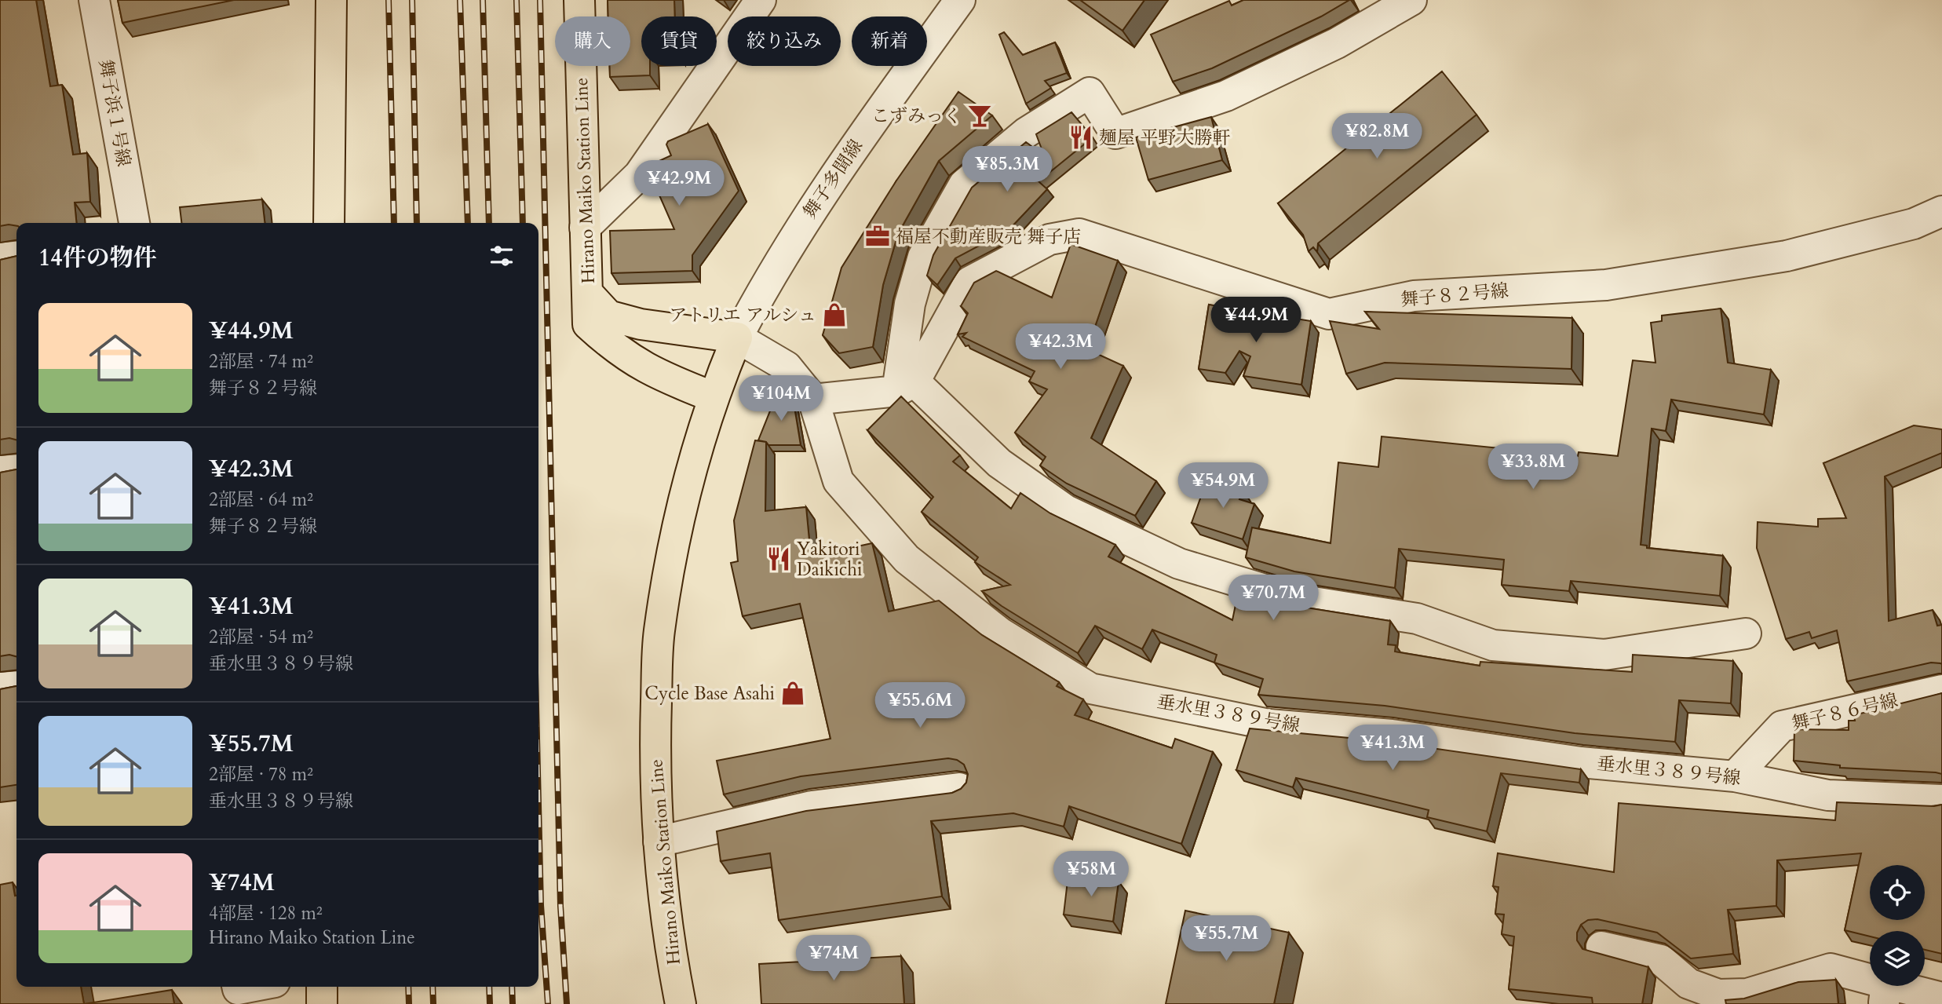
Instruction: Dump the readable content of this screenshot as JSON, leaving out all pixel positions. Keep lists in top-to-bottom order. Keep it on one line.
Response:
{"streets":{"main road":["Hirano Maiko Station Line"],"street":["舞子浜１号線","舞子多聞線","舞子８２号線","舞子８６号線","垂水里３８９号線"]},"crossings":[["舞子多聞線","Hirano Maiko Station Line"],["舞子多聞線","垂水里３８９号線"],["Hirano Maiko Station Line","垂水里３８９号線"],["舞子８６号線","垂水里３８９号線"]],"places":{"bar":["こずみっく"],"restaurant":["麺屋 平野大勝軒","Yakitori Daikichi"],"office":["福屋不動産販売 舞子店"],"shop":["アトリエ アルシュ","Cycle Base Asahi"]},"page":{"chip":["購入","賃貸","絞り込み","新着"],"price":["¥82.8M","¥85.3M","¥42.9M","¥44.9M","¥42.3M","¥104M","¥33.8M","¥54.9M","¥70.7M","¥55.6M","¥41.3M","¥58M","¥55.7M","¥74M"],"heading":"14件の物件","list":[{"name":"¥44.9M","note":"2部屋 · 74 m² · 舞子８２号線"},{"name":"¥42.3M","note":"2部屋 · 64 m² · 舞子８２号線"},{"name":"¥41.3M","note":"2部屋 · 54 m² · 垂水里３８９号線"},{"name":"¥55.7M","note":"2部屋 · 78 m² · 垂水里３８９号線"},{"name":"¥74M","note":"4部屋 · 128 m² · Hirano Maiko Station Line"}]}}
